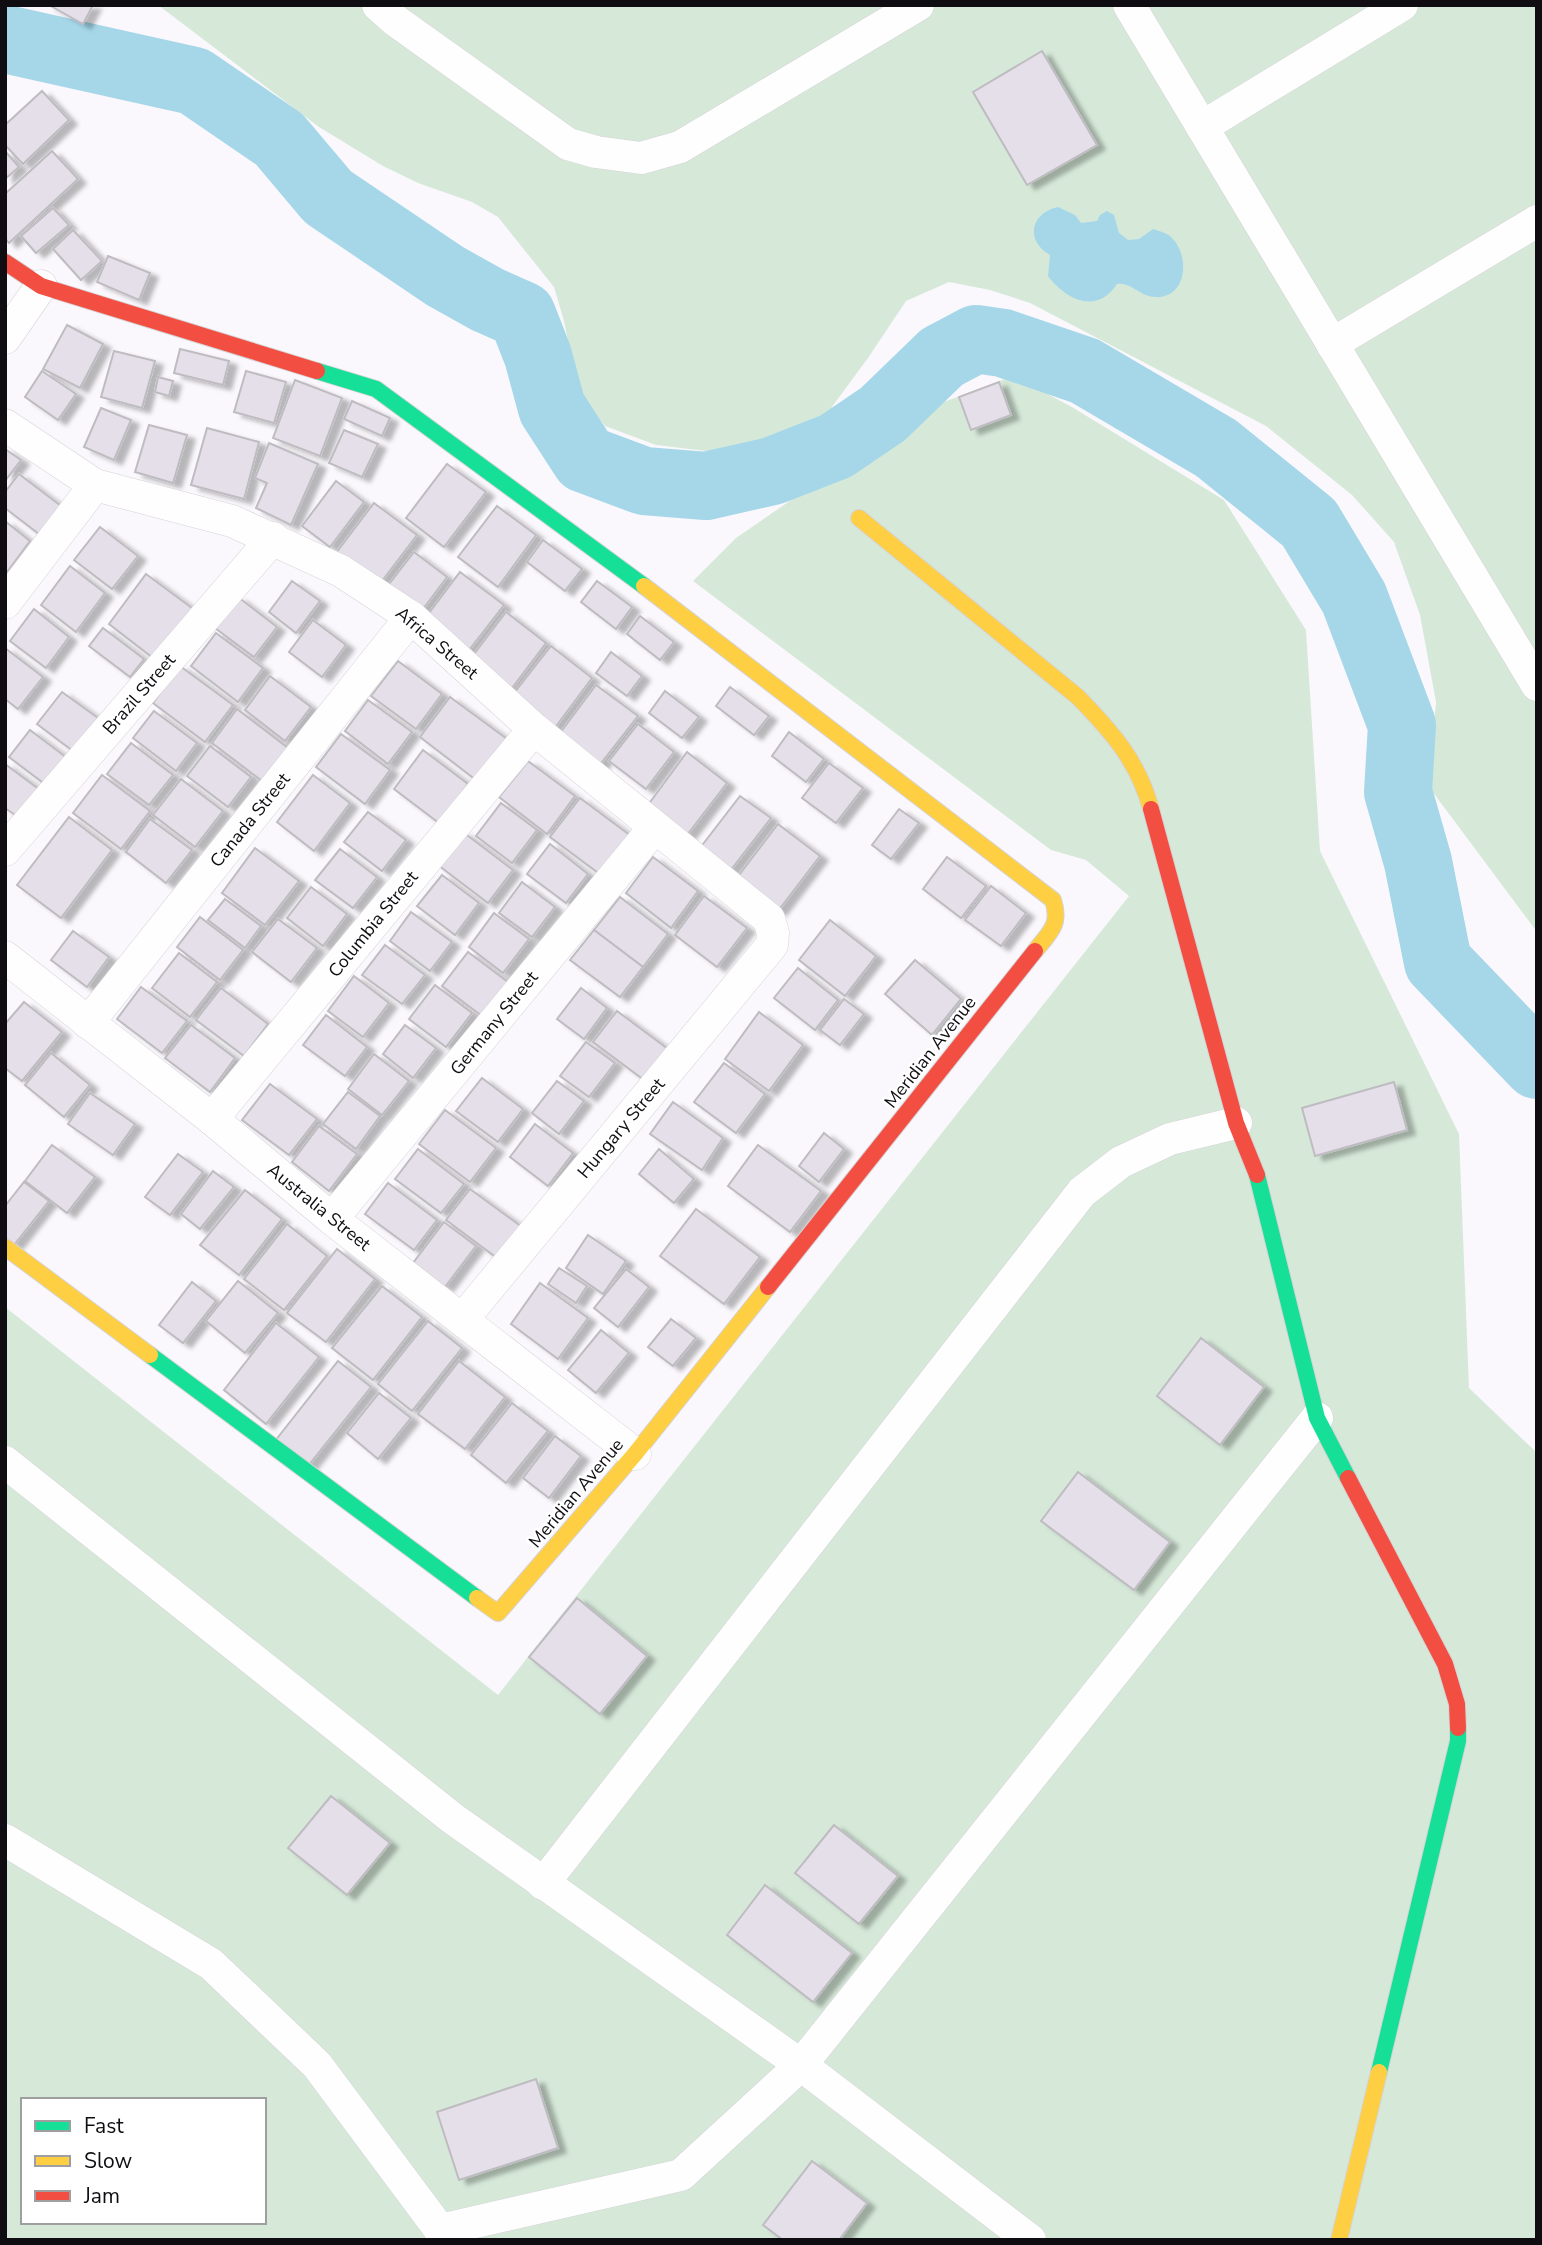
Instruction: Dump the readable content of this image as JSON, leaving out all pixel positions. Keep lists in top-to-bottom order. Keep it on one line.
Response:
{"streets":{"street":["Africa Street","Brazil Street","Canada Street","Columbia Street","Germany Street","Meridian Avenue","Hungary Street","Australia Street"]},"crossings":[["Africa Street","Brazil Street"],["Africa Street","Canada Street"],["Africa Street","Columbia Street"],["Africa Street","Germany Street"],["Africa Street","Hungary Street"],["Canada Street","Australia Street"],["Columbia Street","Australia Street"],["Germany Street","Australia Street"],["Meridian Avenue","Australia Street"],["Hungary Street","Australia Street"]],"legend":["Fast","Slow","Jam"]}
